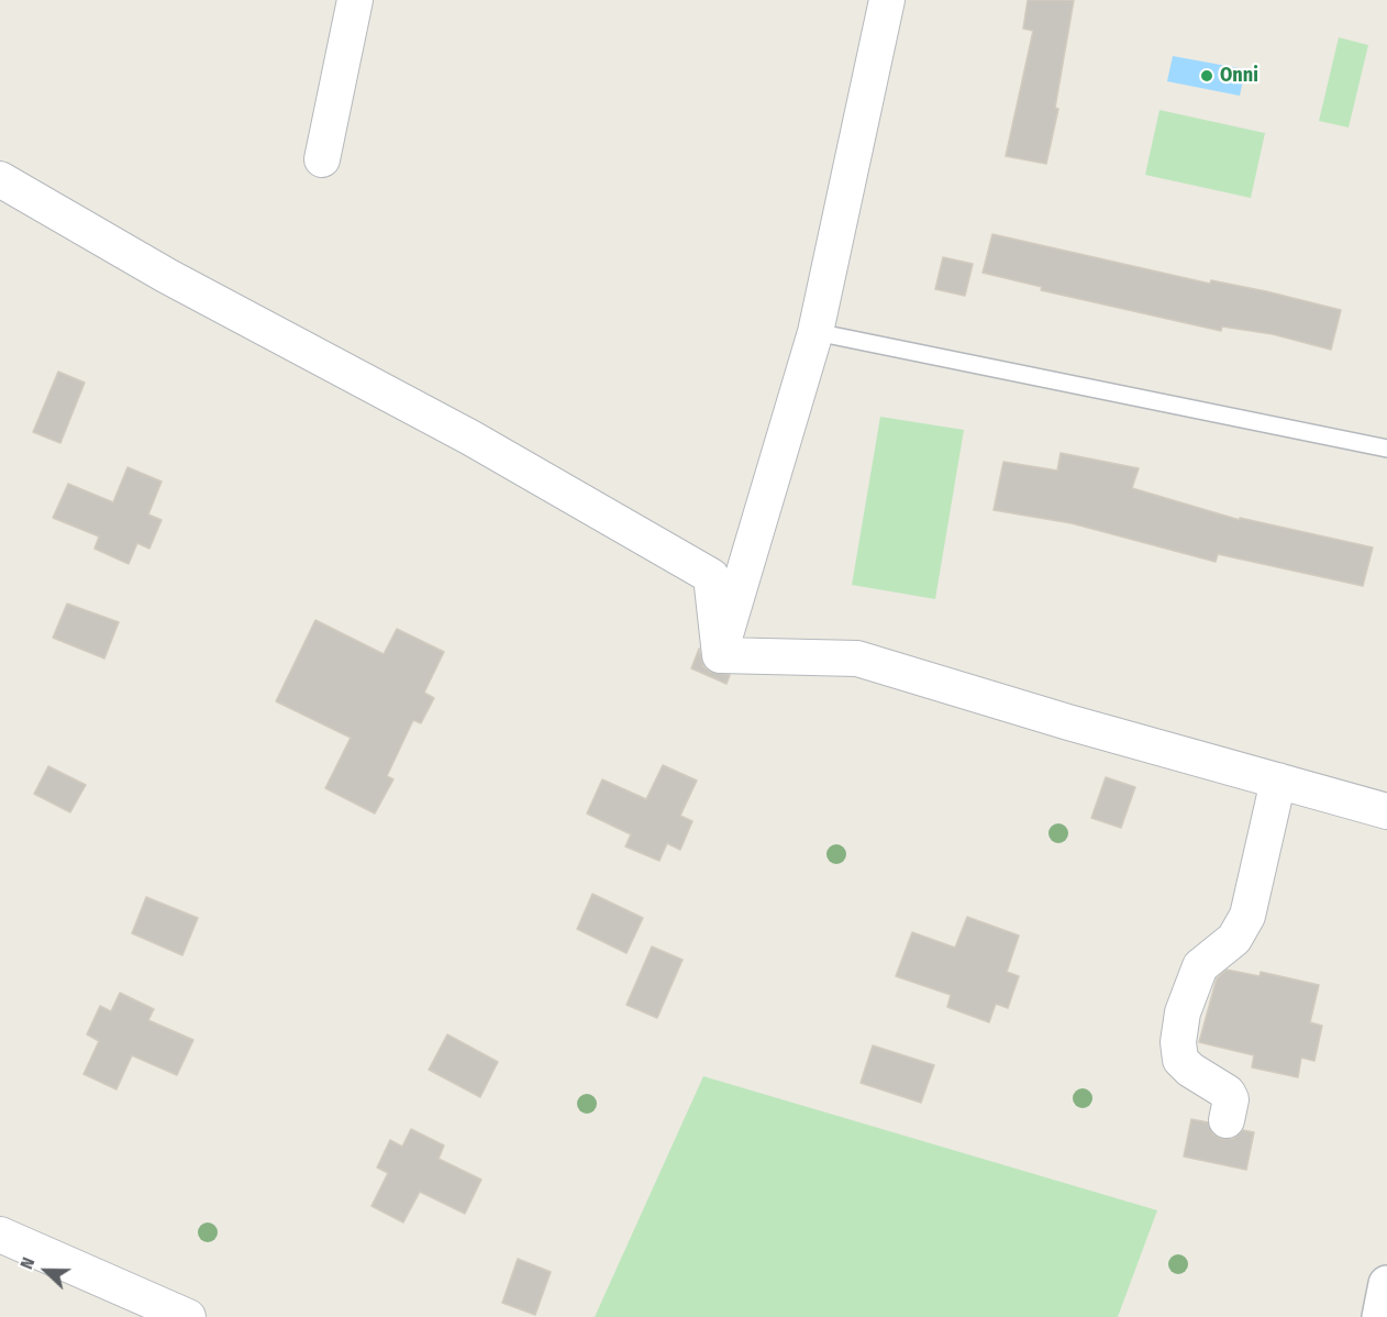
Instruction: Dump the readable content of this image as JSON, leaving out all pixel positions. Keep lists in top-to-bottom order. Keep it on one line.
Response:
{"places":["Onni"],"north":"left"}
